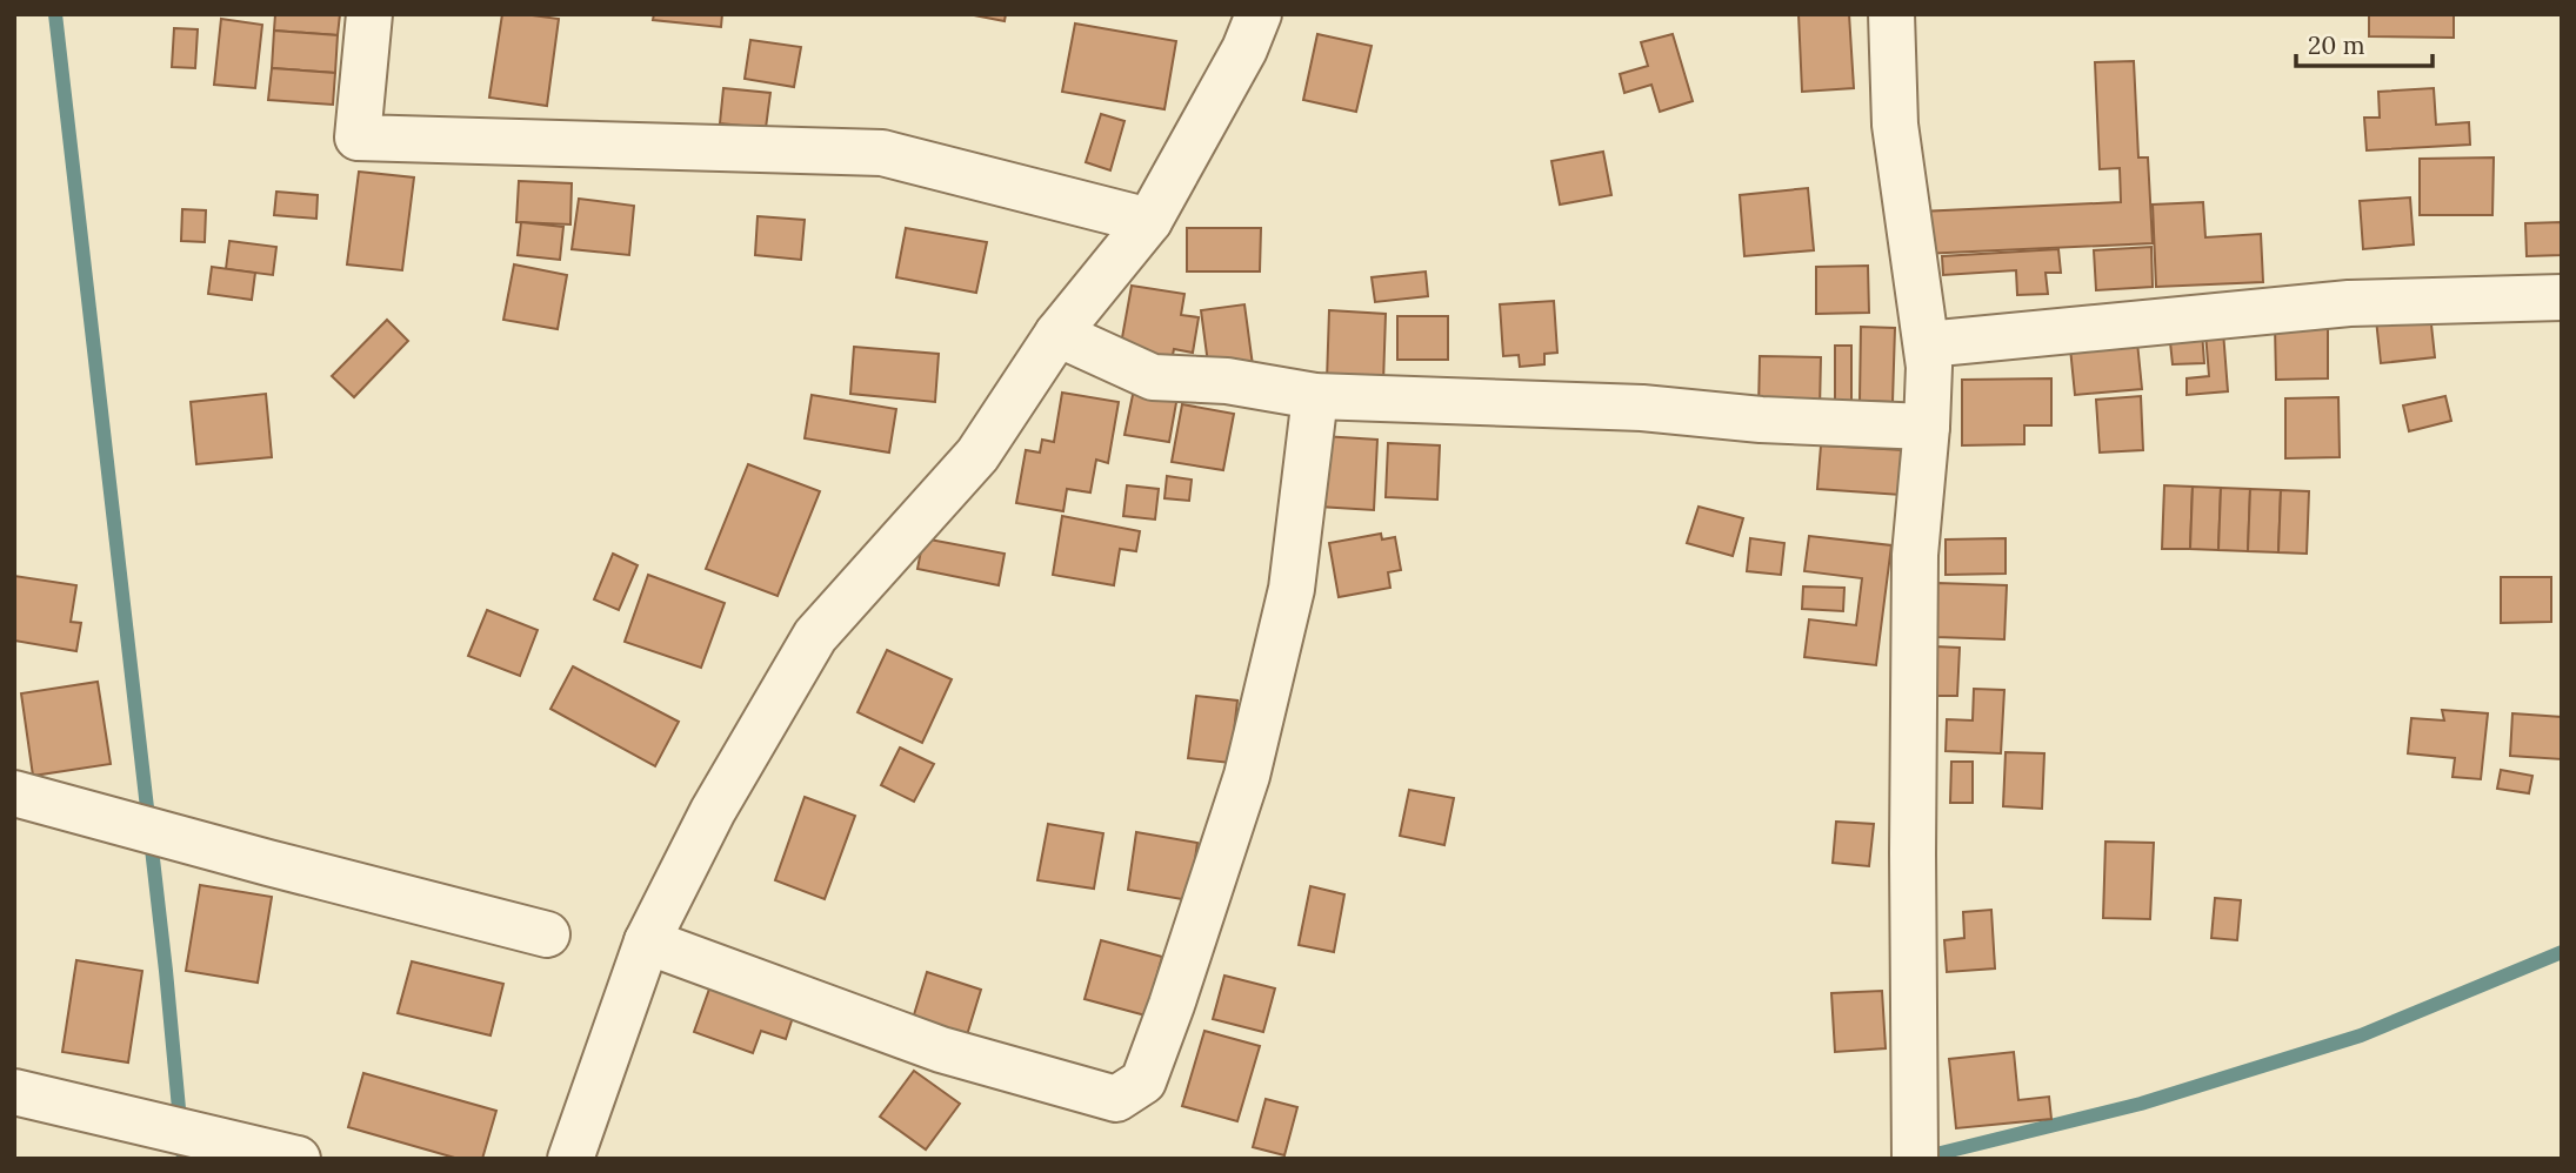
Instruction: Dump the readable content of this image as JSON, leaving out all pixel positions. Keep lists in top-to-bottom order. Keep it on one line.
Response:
{"scale_bar":"20 m"}
